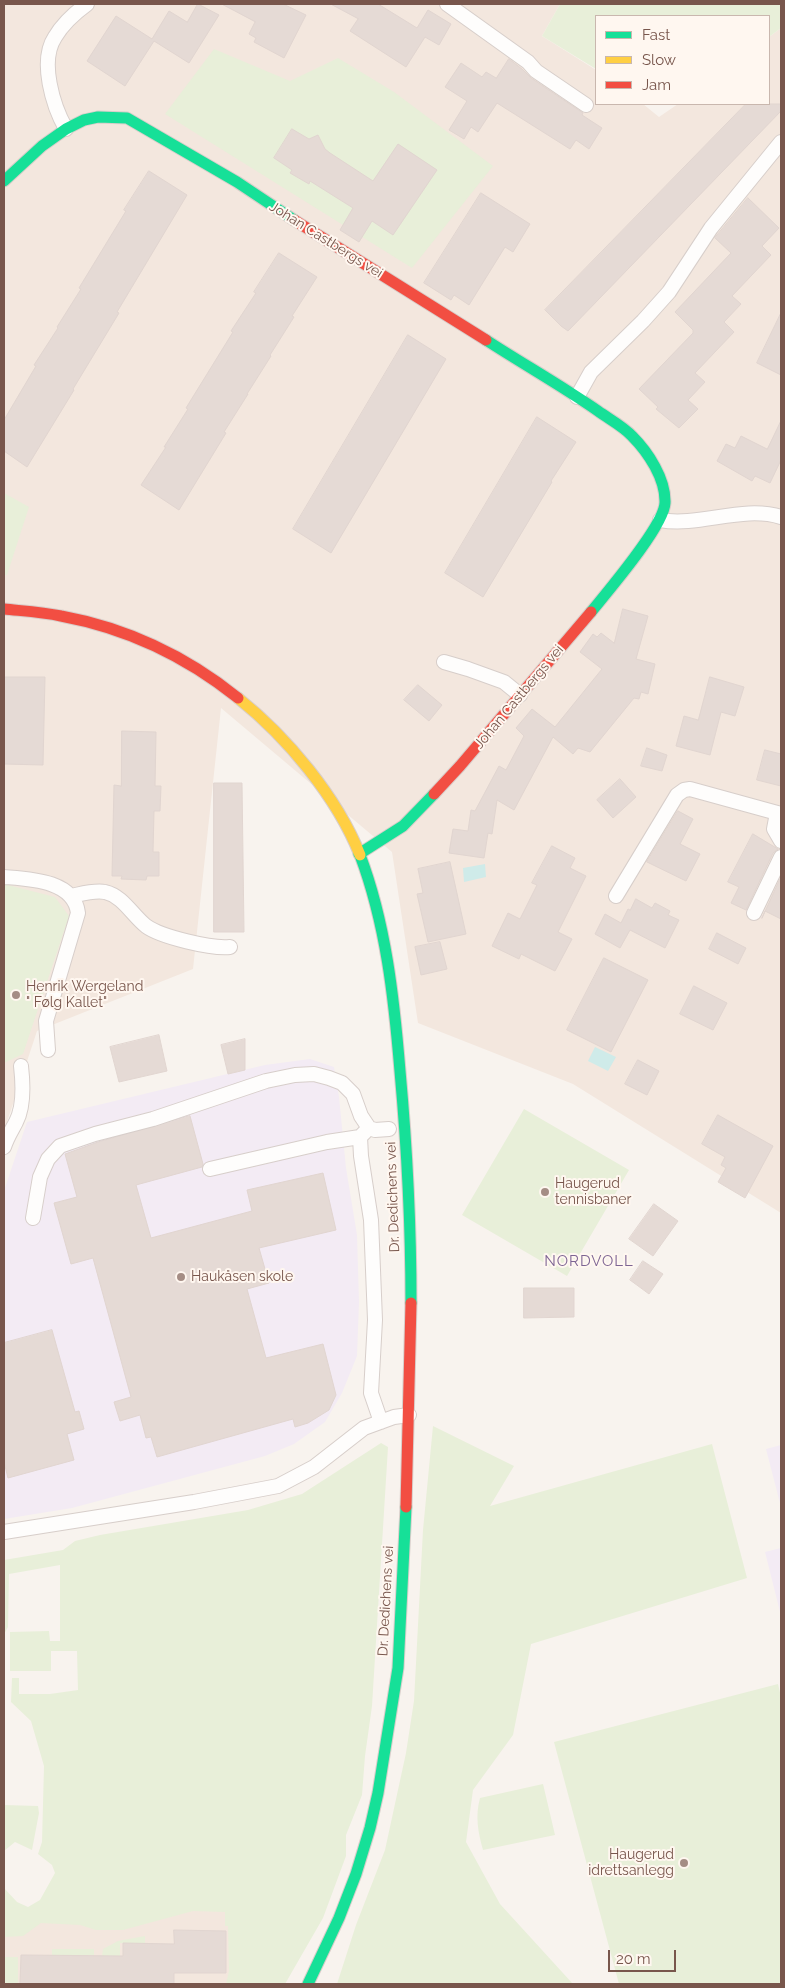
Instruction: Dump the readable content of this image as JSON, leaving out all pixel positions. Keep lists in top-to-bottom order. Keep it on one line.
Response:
{"streets":{"street":["Johan Castbergs vei","Dr. Dedichens vei"]},"crossings":[["Johan Castbergs vei","Dr. Dedichens vei"]],"districts":["NORDVOLL"],"places":["Henrik Wergeland \" Følg Kallet\"","Haugerud tennisbaner","Haukåsen skole","Haugerud idrettsanlegg"],"legend":["Fast","Slow","Jam"],"scale_bar":"20 m"}
